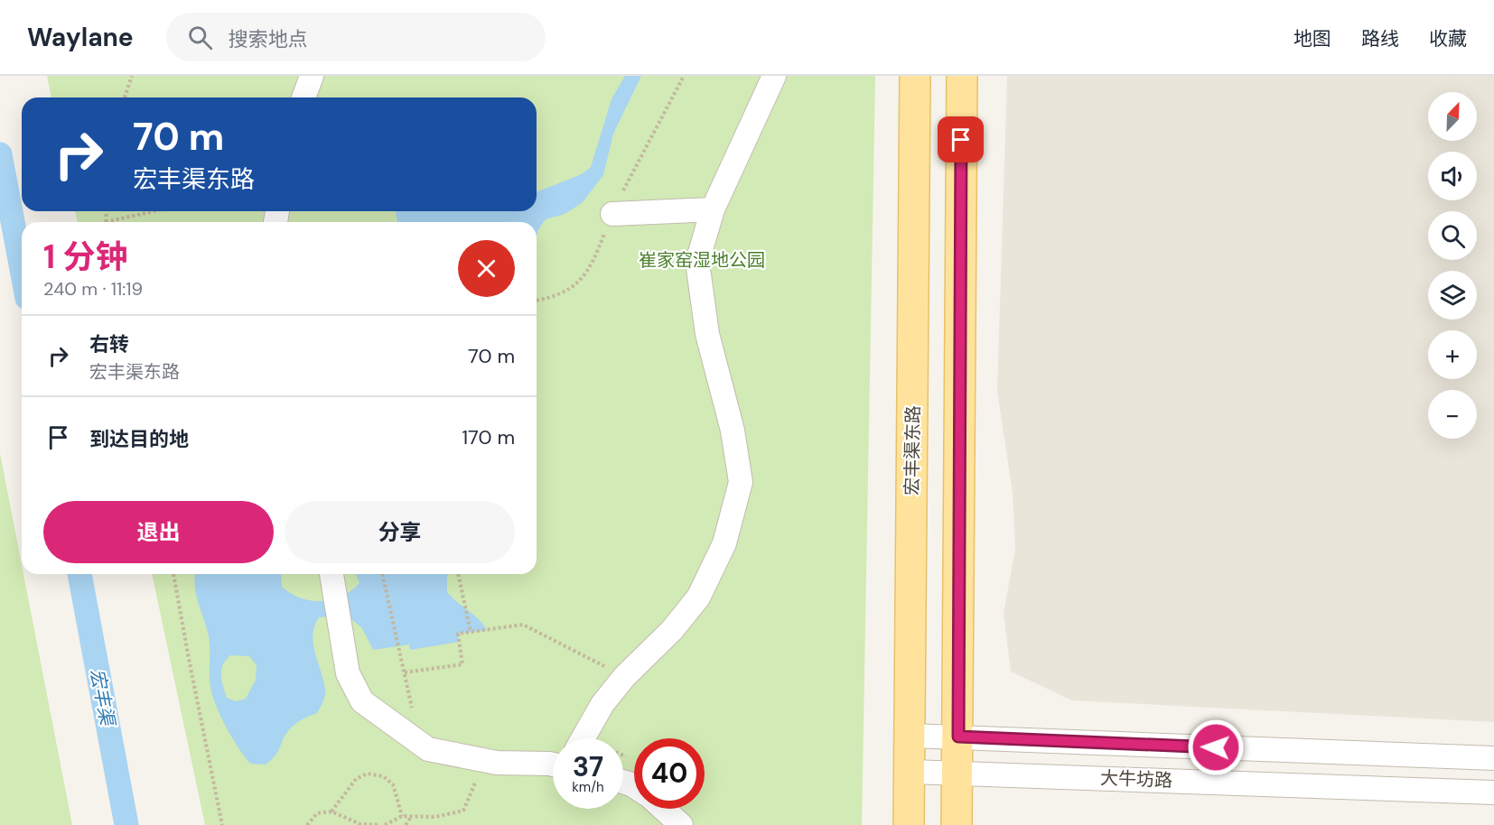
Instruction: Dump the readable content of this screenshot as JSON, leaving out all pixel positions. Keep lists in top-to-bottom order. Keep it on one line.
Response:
{"streets":{"main road":["宏丰渠东路"],"street":["大牛坊路"]},"crossings":[["宏丰渠东路","大牛坊路"]],"water":["宏丰渠"],"parks":["崔家窑湿地公园"],"north":"top right","page":{"header":"Waylane","search":"搜索地点","nav":["地图","路线","收藏"],"map_buttons":["+","−"],"turn":["70 m","宏丰渠东路"],"heading":["1 分钟","240 m · 11:19"],"list":[{"name":"右转","note":"宏丰渠东路","value":"70 m"},{"name":"到达目的地","value":"170 m"}],"buttons":["退出","分享"],"speed":"37 km/h","limit":"40"}}
